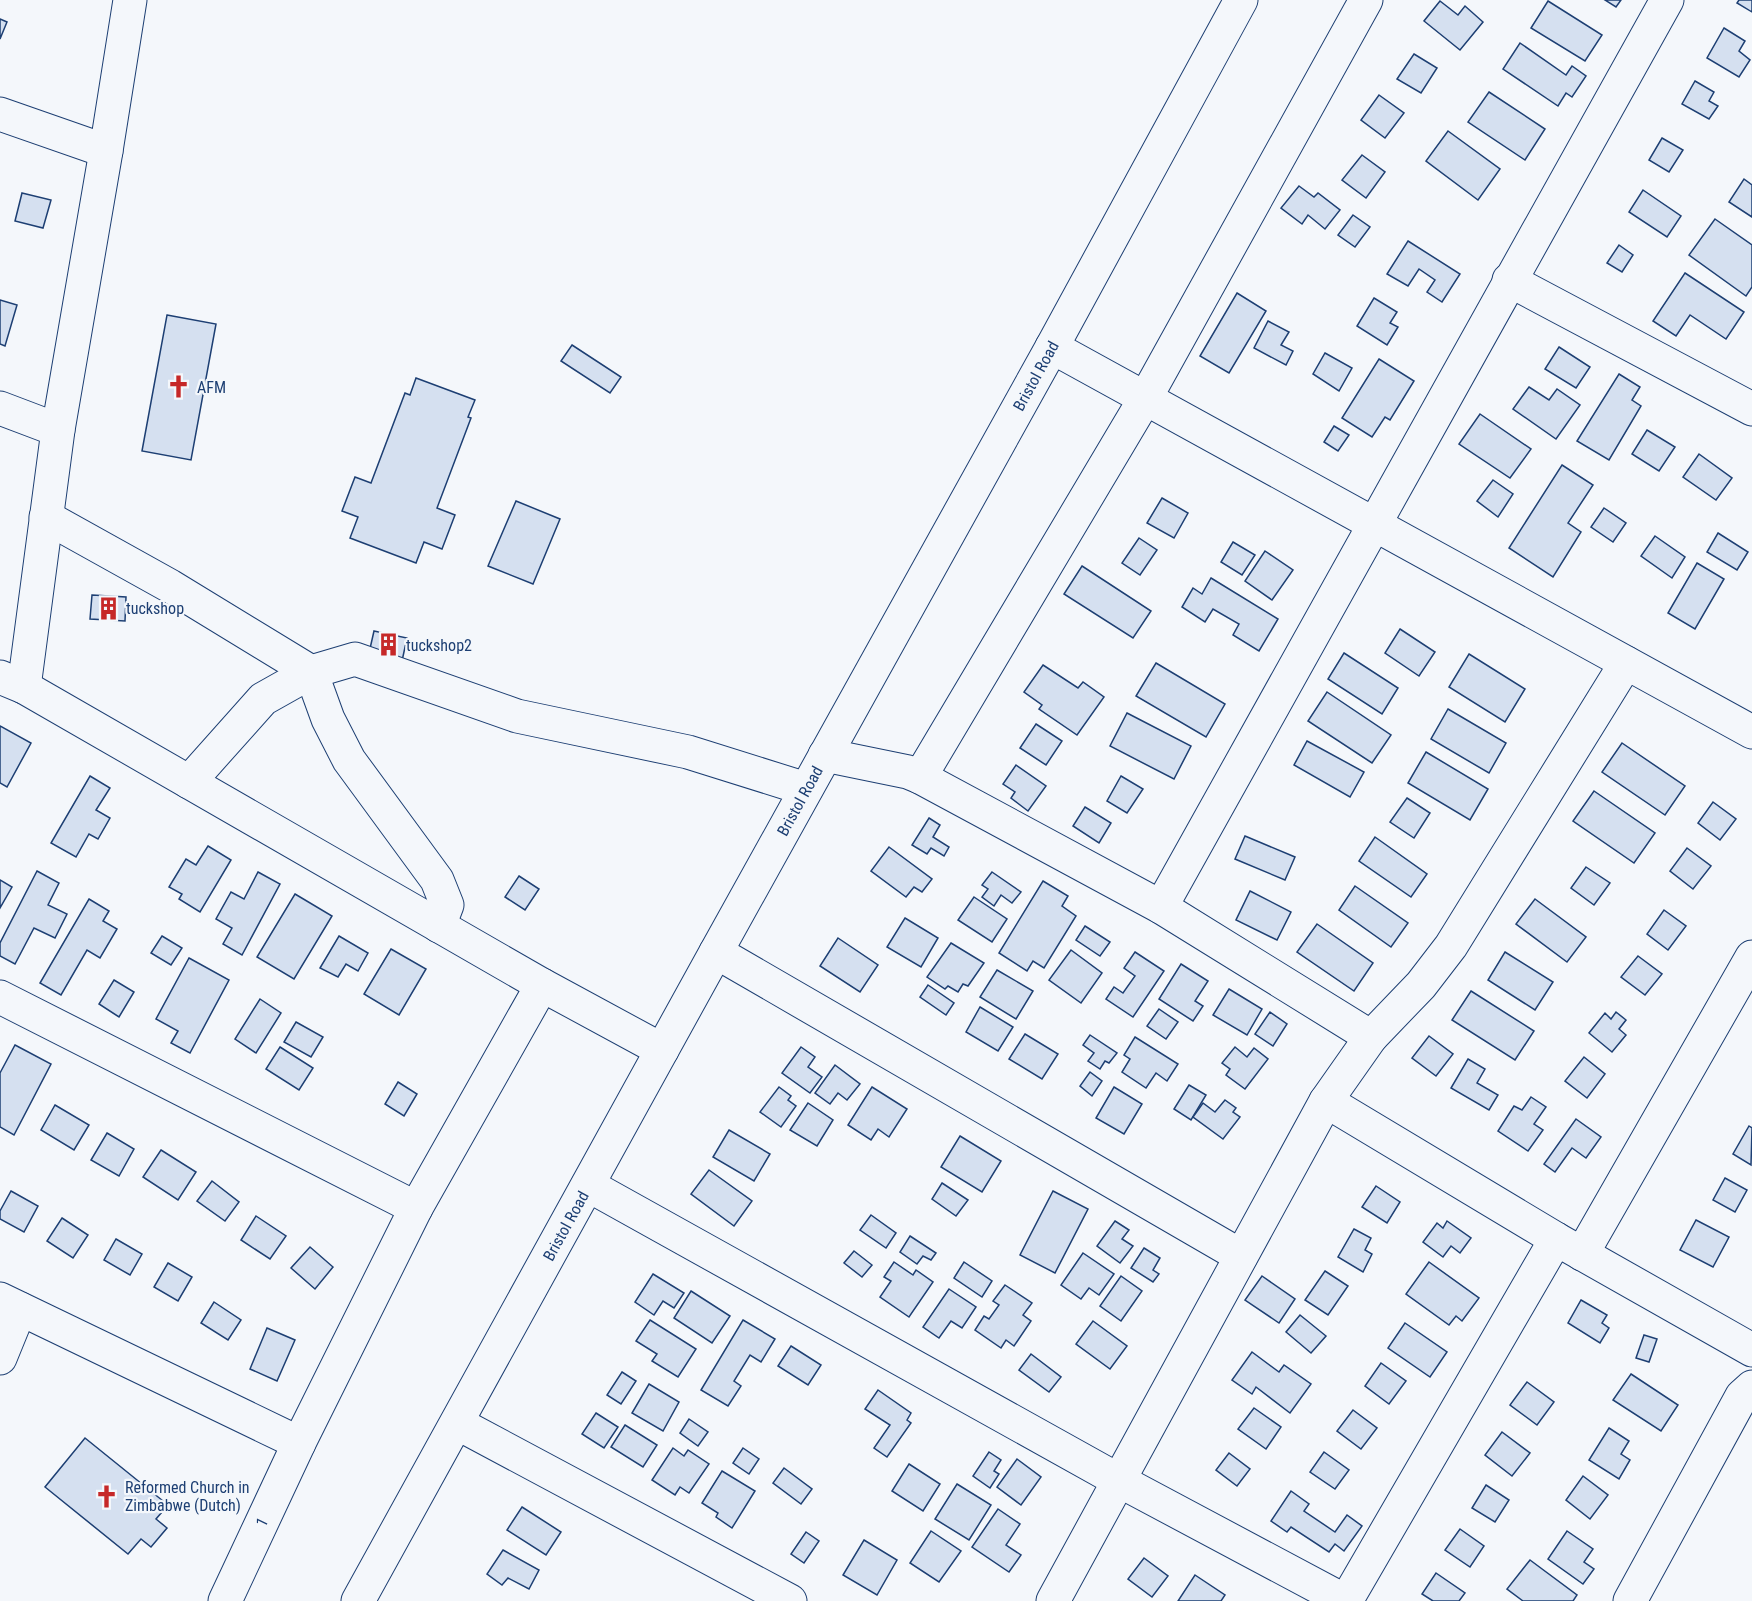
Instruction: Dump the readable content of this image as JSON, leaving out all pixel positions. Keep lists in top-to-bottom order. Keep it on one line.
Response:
{"streets":{"street":["Bristol Road","1"]},"places":{"church":["AFM","Reformed Church in Zimbabwe (Dutch)"],"building":["tuckshop","tuckshop2"]}}
